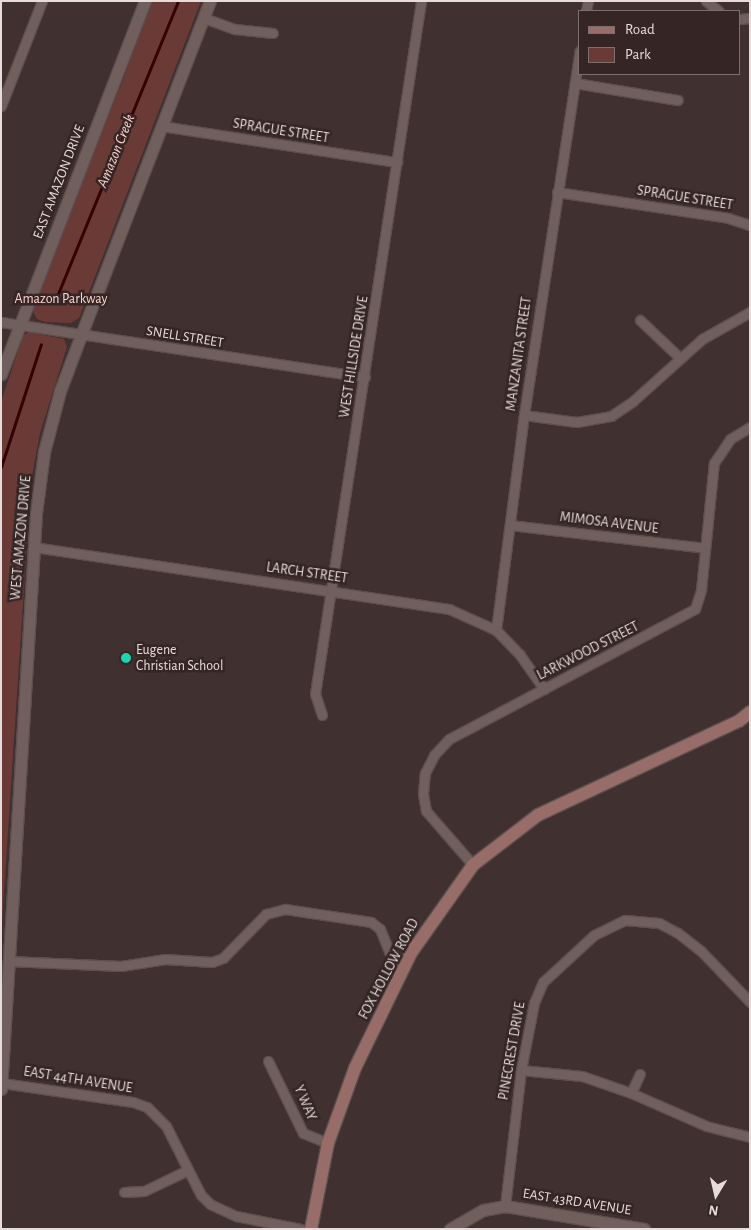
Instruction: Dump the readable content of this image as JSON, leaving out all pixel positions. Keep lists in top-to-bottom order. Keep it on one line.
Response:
{"streets":{"main road":["FOX HOLLOW ROAD"],"street":["SPRAGUE STREET","EAST AMAZON DRIVE","SNELL STREET","MANZANITA STREET","WEST HILLSIDE DRIVE","MIMOSA AVENUE","WEST AMAZON DRIVE","LARCH STREET","LARKWOOD STREET","PINECREST DRIVE","EAST 44TH AVENUE","Y WAY","EAST 43RD AVENUE"]},"crossings":[["SPRAGUE STREET","MANZANITA STREET"],["SPRAGUE STREET","WEST HILLSIDE DRIVE"],["SPRAGUE STREET","WEST AMAZON DRIVE"],["EAST AMAZON DRIVE","SNELL STREET"],["SNELL STREET","WEST HILLSIDE DRIVE"],["SNELL STREET","WEST AMAZON DRIVE"],["MANZANITA STREET","MIMOSA AVENUE"],["MANZANITA STREET","LARCH STREET"],["WEST HILLSIDE DRIVE","LARCH STREET"],["MIMOSA AVENUE","LARKWOOD STREET"],["WEST AMAZON DRIVE","LARCH STREET"],["WEST AMAZON DRIVE","EAST 44TH AVENUE"],["LARCH STREET","LARKWOOD STREET"],["LARKWOOD STREET","FOX HOLLOW ROAD"],["FOX HOLLOW ROAD","Y WAY"],["PINECREST DRIVE","EAST 43RD AVENUE"]],"water":["Amazon Creek"],"parks":["Amazon Parkway"],"places":["Eugene Christian School"],"legend":["Road","Park"],"north":"bottom"}
